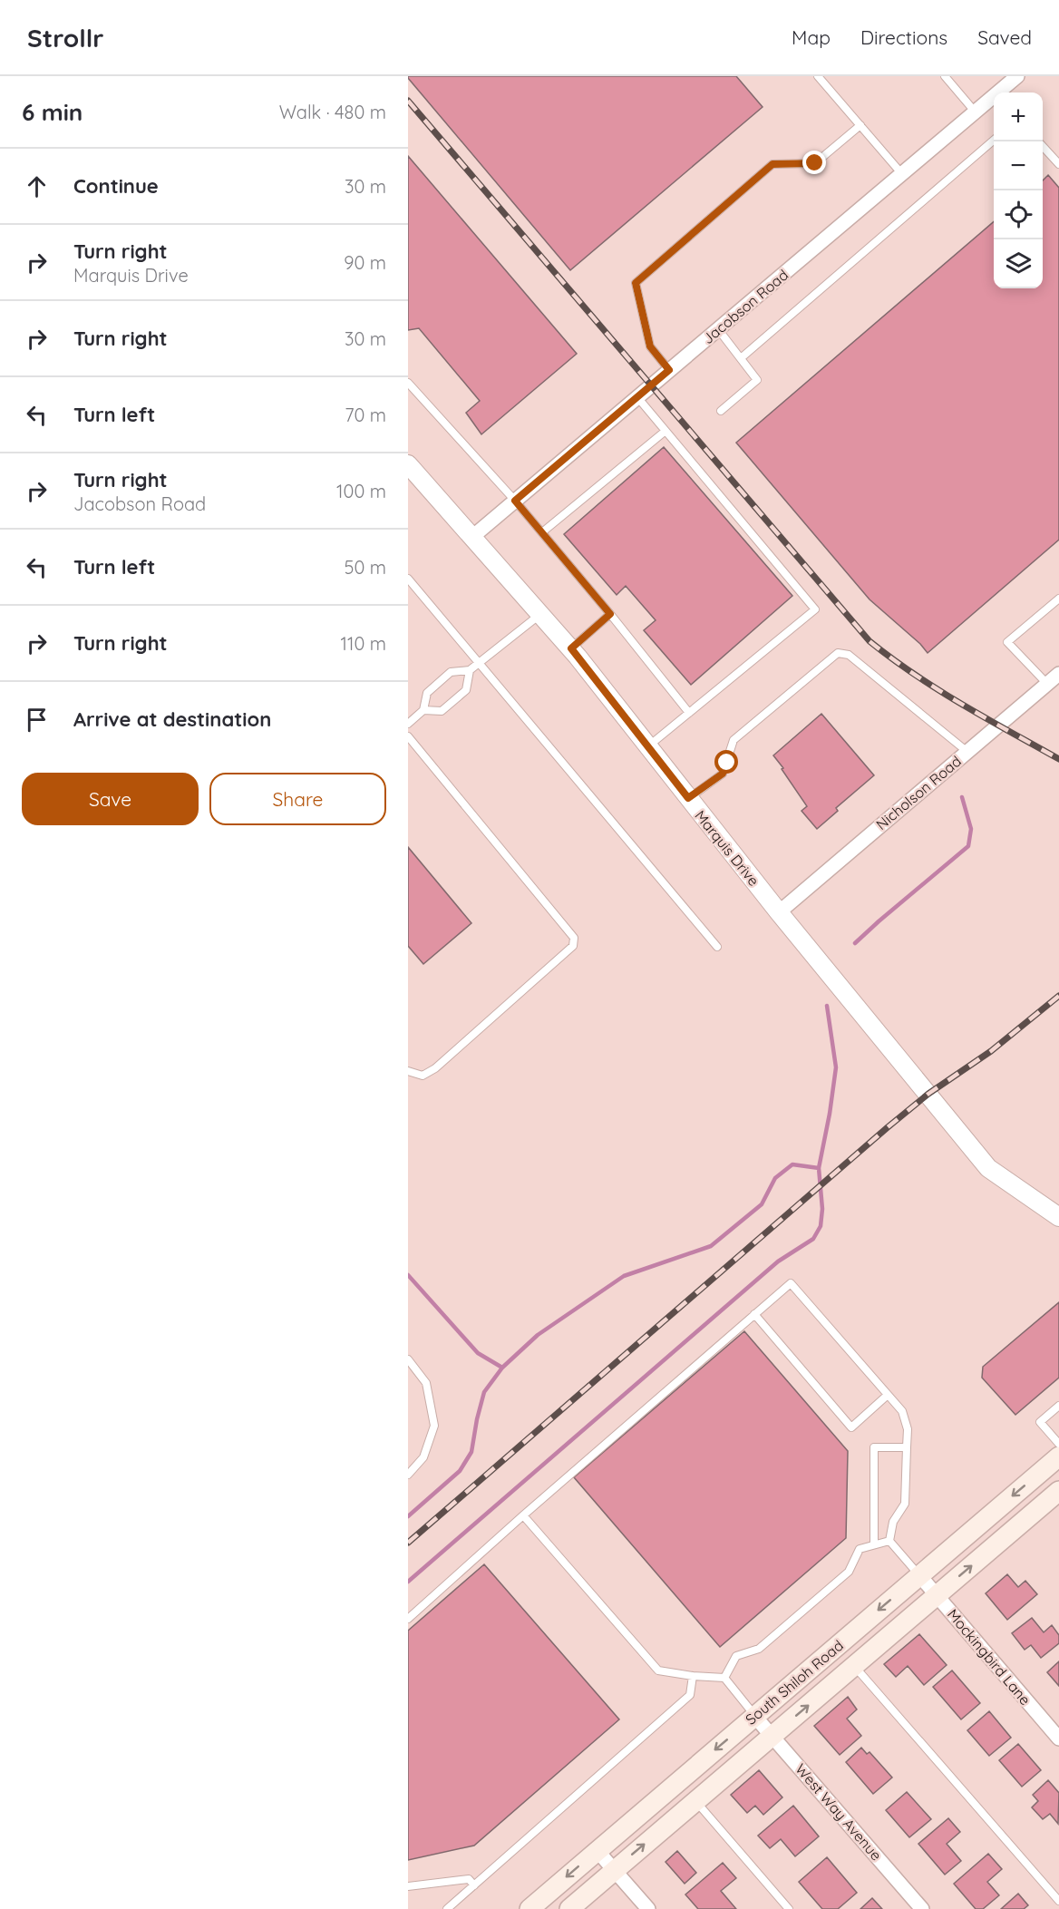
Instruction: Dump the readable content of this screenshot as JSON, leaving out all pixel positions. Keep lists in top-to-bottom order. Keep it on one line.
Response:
{"streets":{"main road":["South Shiloh Road"],"street":["Jacobson Road","Nicholson Road","Marquis Drive","Mockingbird Lane","West Way Avenue"]},"crossings":[["Jacobson Road","Marquis Drive"],["Nicholson Road","Marquis Drive"],["Mockingbird Lane","South Shiloh Road"],["South Shiloh Road","West Way Avenue"]],"page":{"header":"Strollr","nav":["Map","Directions","Saved"],"heading":["6 min","Walk · 480 m"],"map_buttons":["+","−"],"list":[["Continue","30 m"],["Turn right","Marquis Drive","90 m"],["Turn right","30 m"],["Turn left","70 m"],["Turn right","Jacobson Road","100 m"],["Turn left","50 m"],["Turn right","110 m"],"Arrive at destination"],"buttons":["Save","Share"]}}
